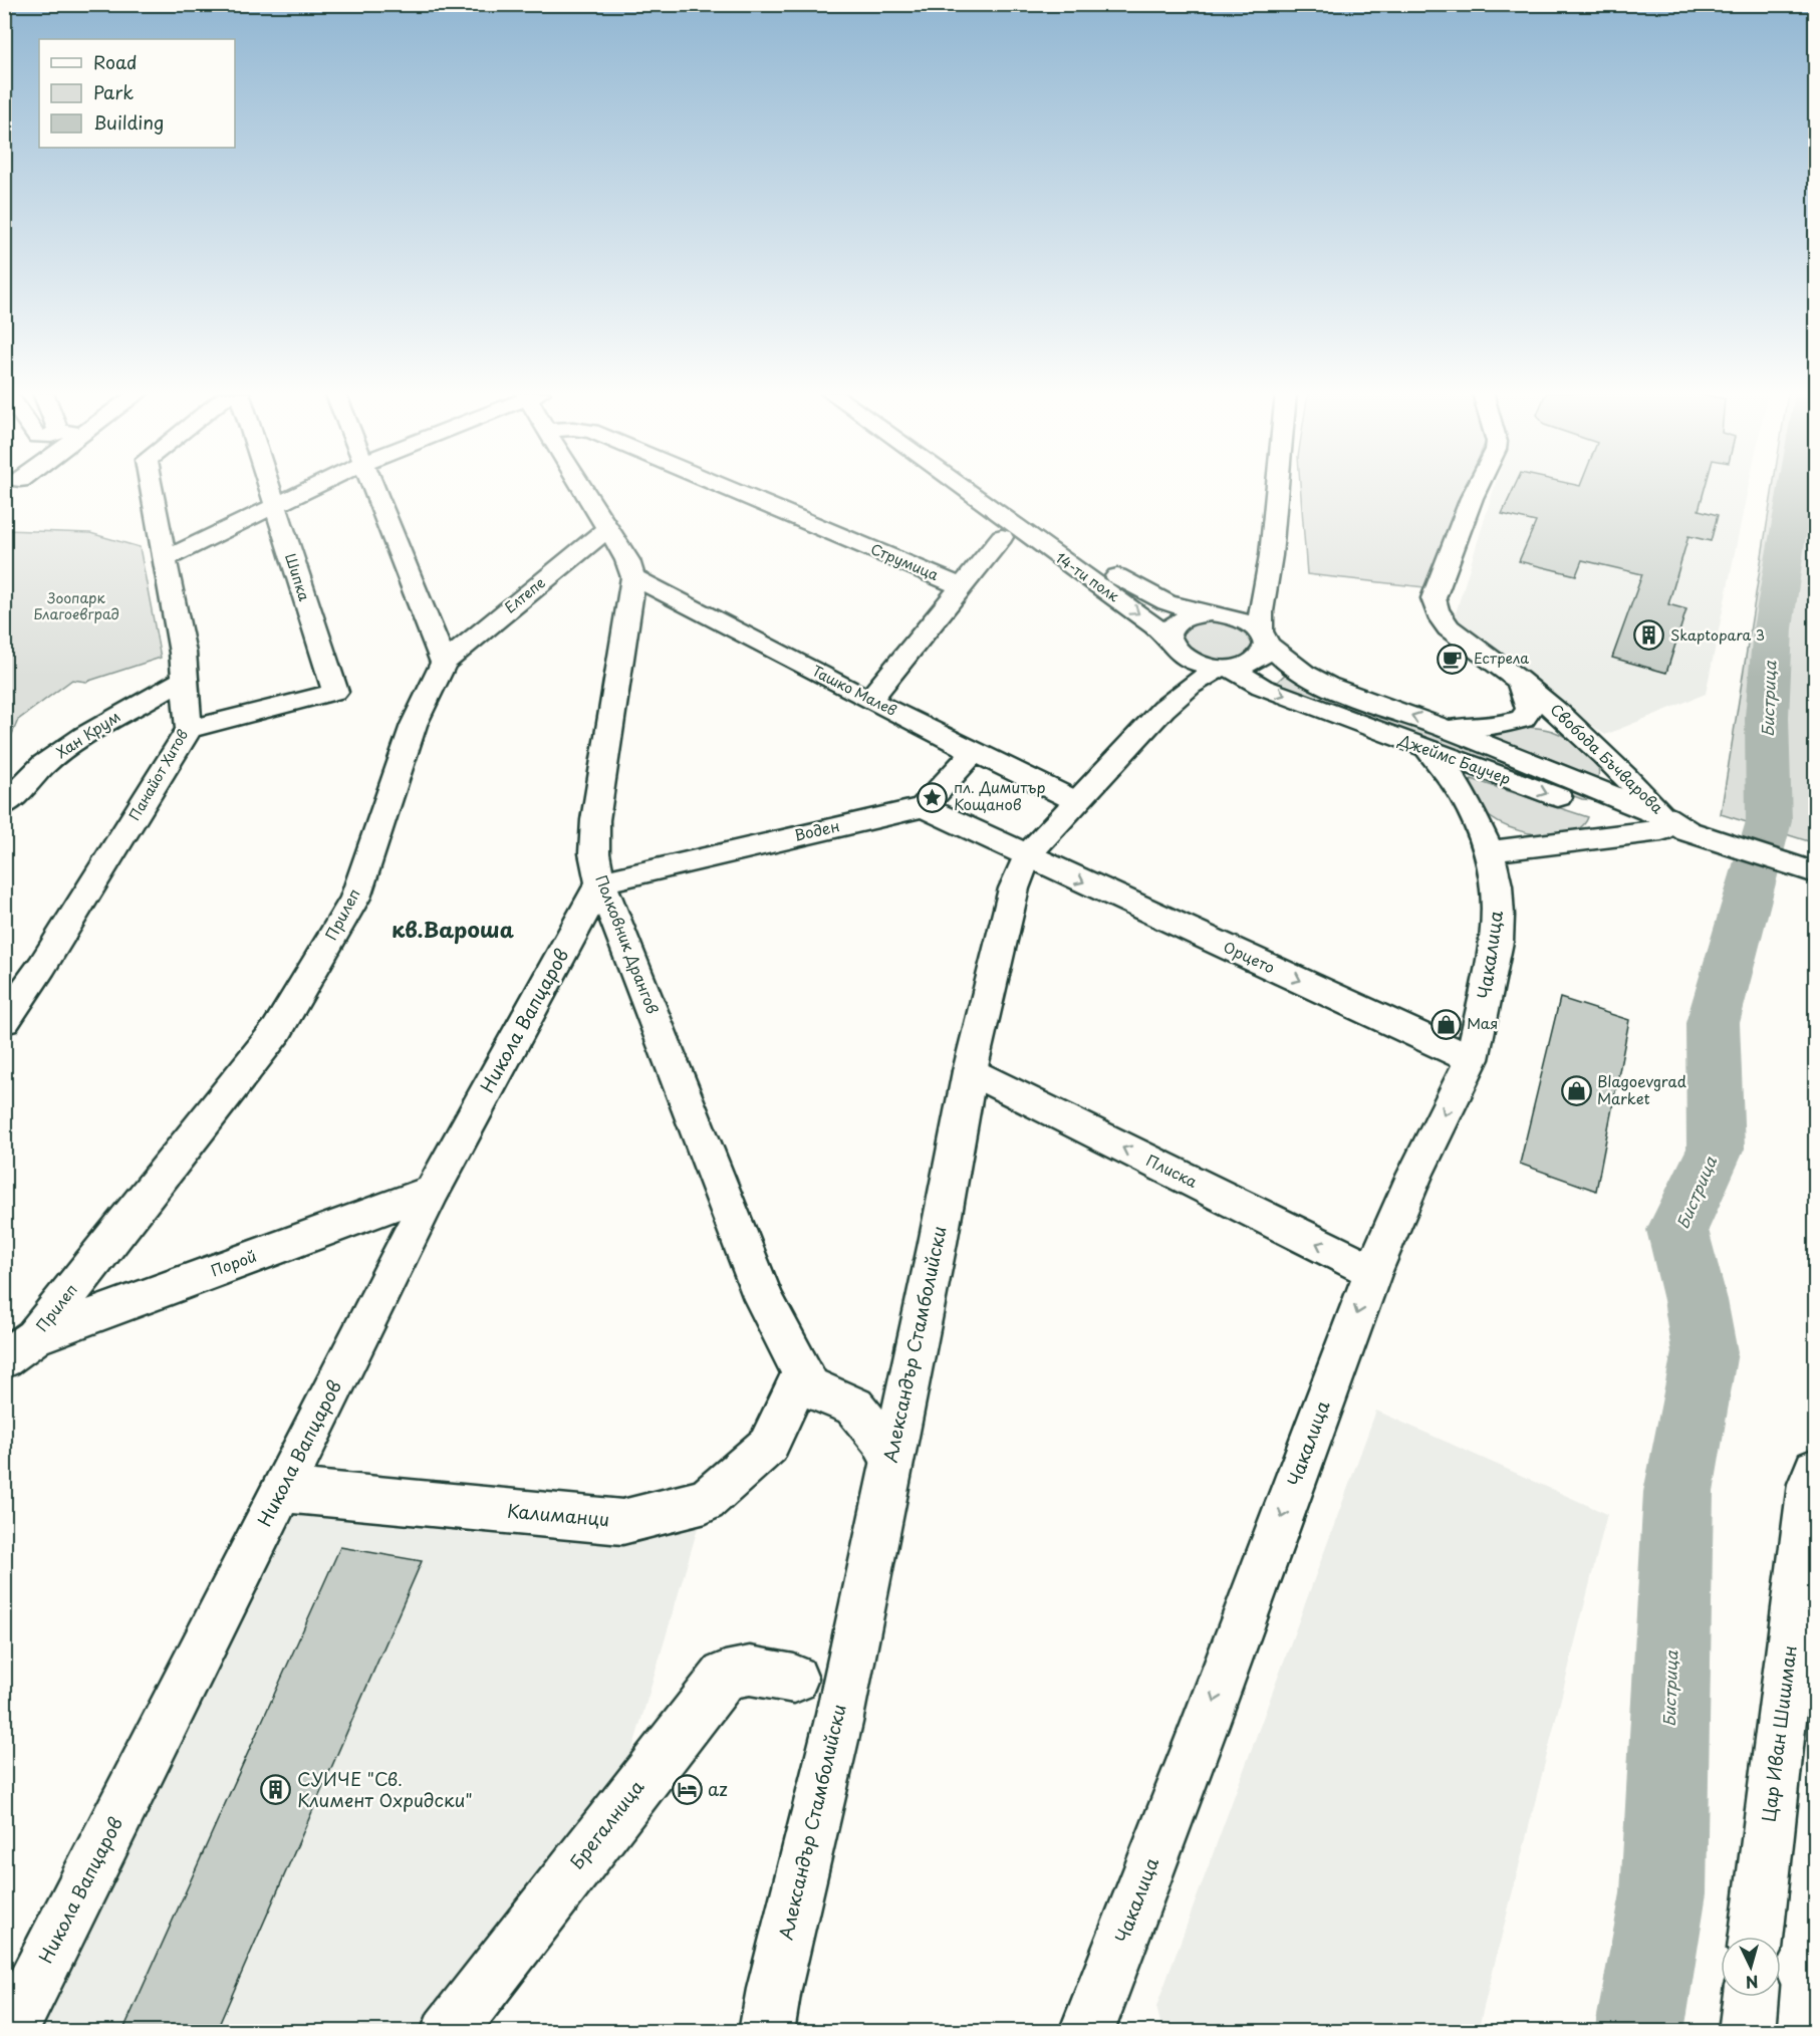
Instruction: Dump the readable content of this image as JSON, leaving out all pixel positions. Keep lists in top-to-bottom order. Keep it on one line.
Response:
{"streets":{"street":["Струмица","Шипка","14-ти полк","Елтепе","Ташко Малев","Хан Крум","Свобода Бъчварова","Джеймс Баучер","Панайот Хитов","Воден","Прилеп","Полковник Дрангов","Чакалица","Орцето","Никола Вапцаров","Плиска","Порой","Александър Стамболийски","Калиманци","Цар Иван Шишман","Брегалница"]},"crossings":[["Шипка","Панайот Хитов"],["14-ти полк","Джеймс Баучер"],["14-ти полк","Александър Стамболийски"],["Елтепе","Прилеп"],["Ташко Малев","Полковник Дрангов"],["Ташко Малев","Александър Стамболийски"],["Хан Крум","Панайот Хитов"],["Свобода Бъчварова","Джеймс Баучер"],["Джеймс Баучер","Чакалица"],["Джеймс Баучер","Александър Стамболийски"],["Воден","Полковник Дрангов"],["Воден","Никола Вапцаров"],["Прилеп","Порой"],["Полковник Дрангов","Никола Вапцаров"],["Полковник Дрангов","Александър Стамболийски"],["Полковник Дрангов","Калиманци"],["Чакалица","Орцето"],["Чакалица","Плиска"],["Орцето","Александър Стамболийски"],["Никола Вапцаров","Порой"],["Никола Вапцаров","Калиманци"],["Плиска","Александър Стамболийски"]],"one_way":["Чакалица","Орцето","Плиска"],"districts":["кв.Вароша"],"water":["Бистрица"],"parks":["Зоопарк Благоевград"],"places":{"building":["Skaptopara 3","СУИЧЕ \"Св. Климент Охридски\""],"cafe":["Естрела"],"place":["пл. Димитър Кощанов"],"shop":["Мая","Blagoevgrad Market"],"hotel":["az"]},"legend":["Road","Park","Building"],"north":"bottom"}
